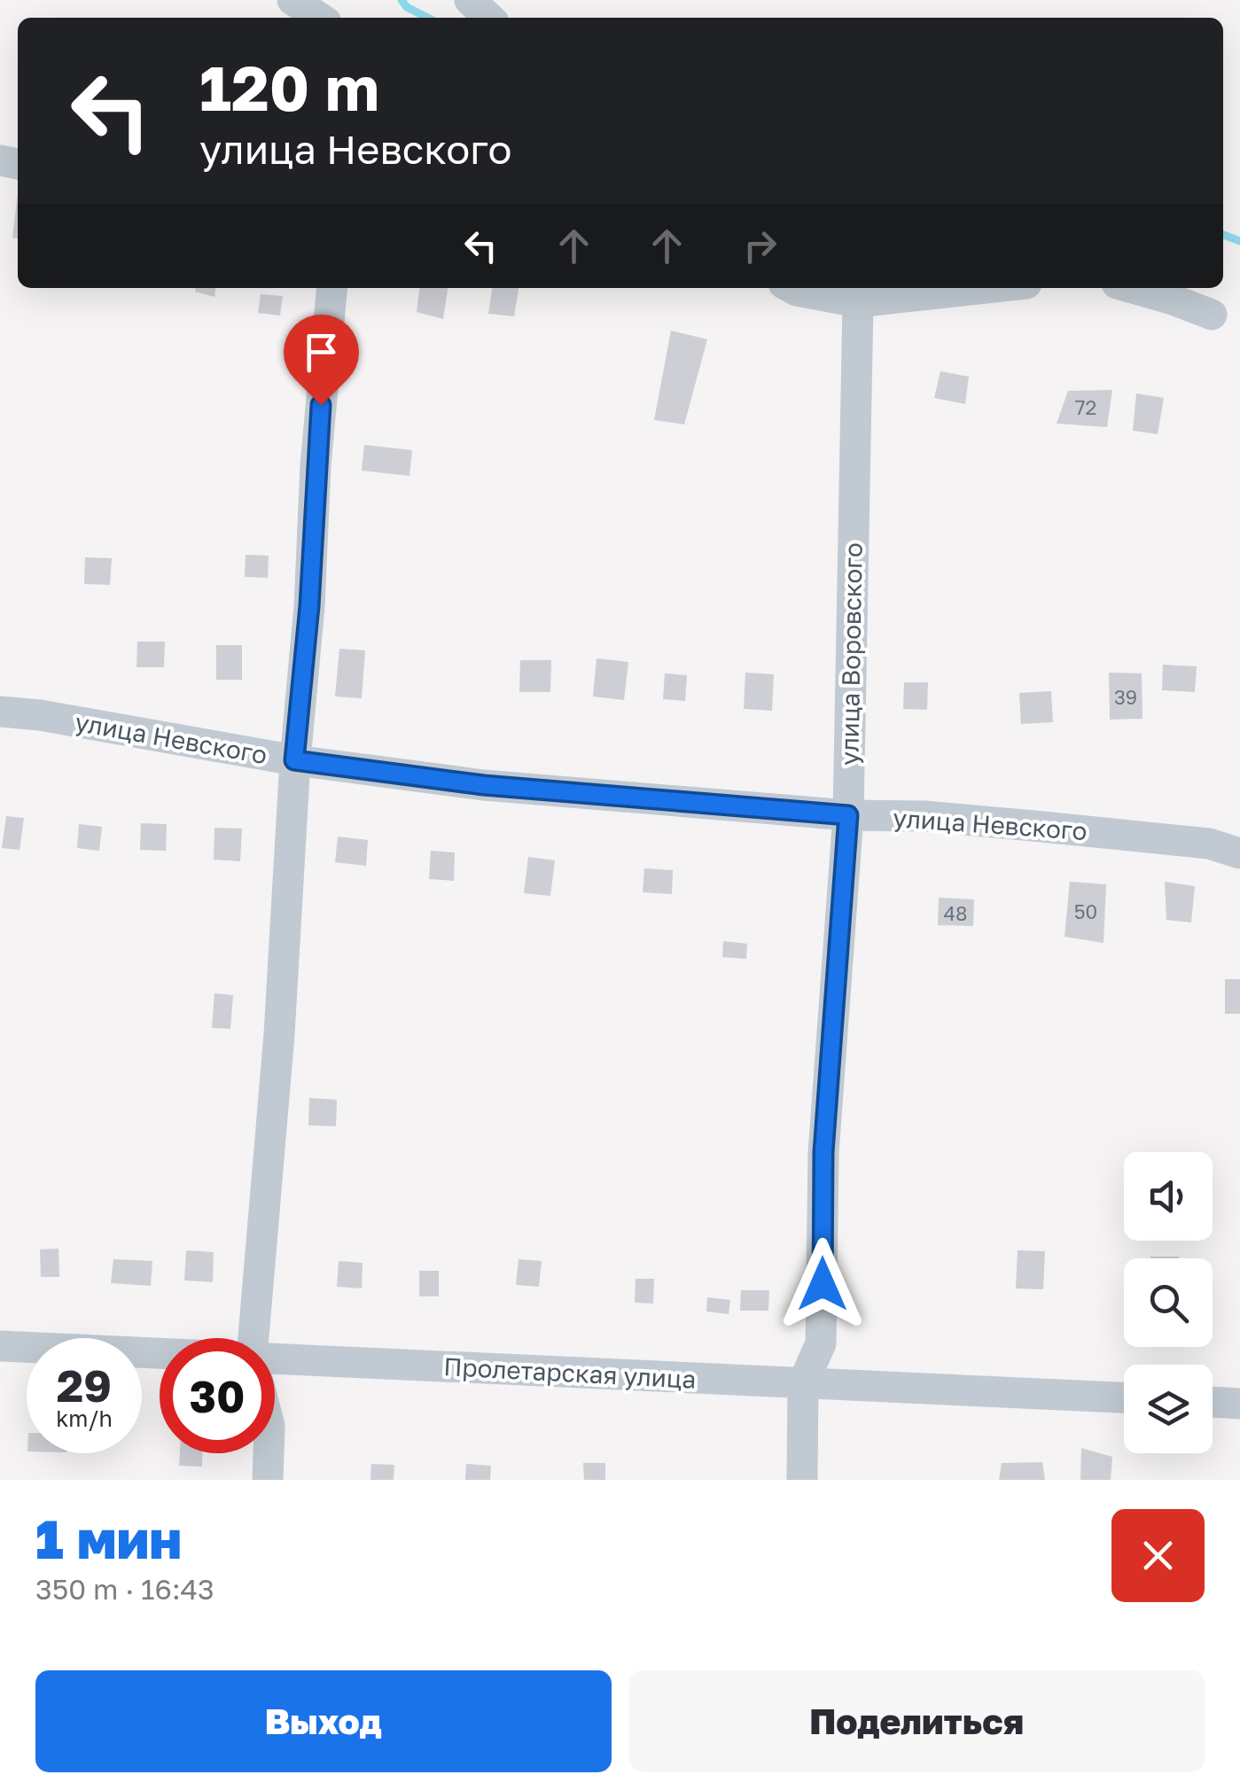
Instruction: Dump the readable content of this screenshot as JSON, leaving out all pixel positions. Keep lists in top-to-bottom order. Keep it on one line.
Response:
{"streets":{"street":["улица Воровского","улица Невского","Пролетарская улица"]},"crossings":[["улица Воровского","улица Невского"],["улица Воровского","Пролетарская улица"]],"house_numbers":["72","39","50","48"],"page":{"turn":["120 m","улица Невского"],"speed":"29 km/h","limit":"30","heading":["1 мин","350 m · 16:43"],"buttons":["Выход","Поделиться"]}}
